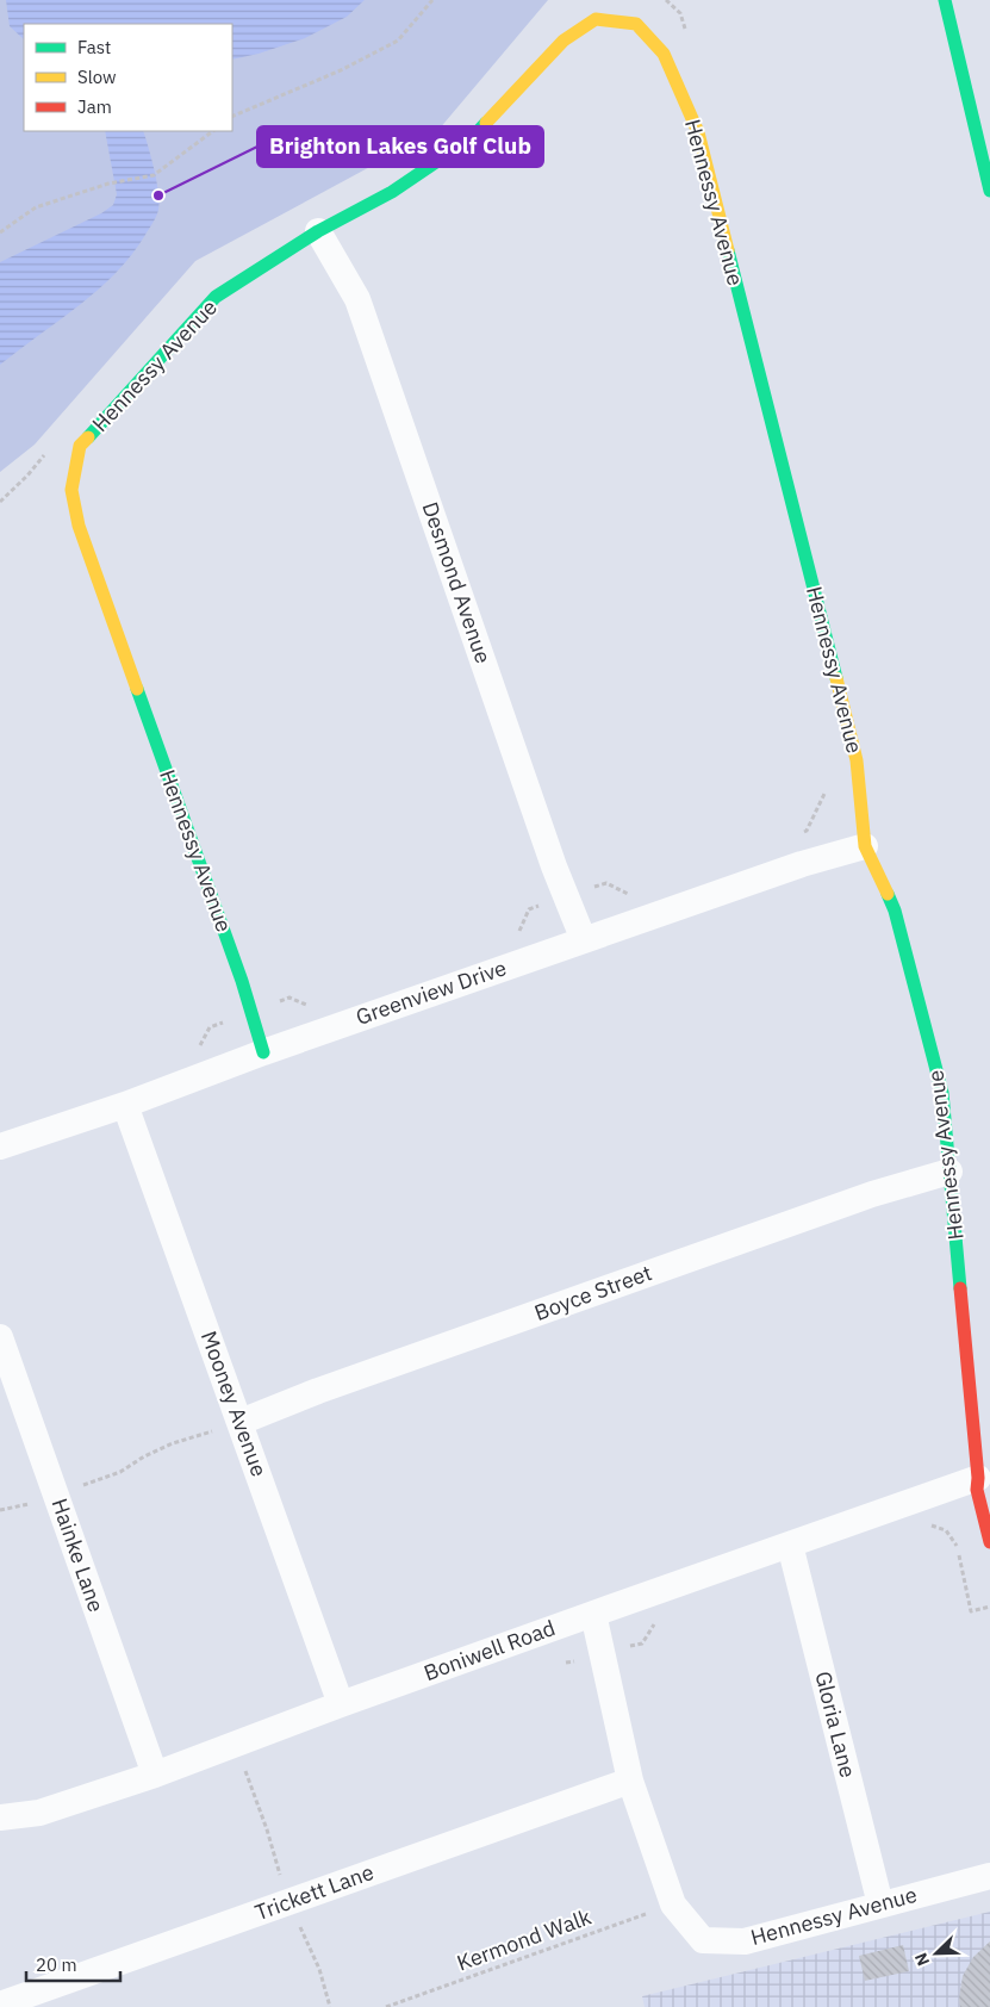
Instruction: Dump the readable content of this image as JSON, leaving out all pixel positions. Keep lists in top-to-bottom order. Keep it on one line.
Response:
{"streets":{"main road":["Hennessy Avenue"],"street":["Desmond Avenue","Greenview Drive","Boyce Street","Mooney Avenue","Hainke Lane","Boniwell Road","Gloria Lane","Trickett Lane"],"path":["Kermond Walk"]},"crossings":[["Hennessy Avenue","Desmond Avenue"],["Hennessy Avenue","Greenview Drive"],["Hennessy Avenue","Boyce Street"],["Hennessy Avenue","Boniwell Road"],["Hennessy Avenue","Gloria Lane"],["Hennessy Avenue","Trickett Lane"],["Hennessy Avenue","Kermond Walk"],["Desmond Avenue","Greenview Drive"],["Greenview Drive","Mooney Avenue"],["Boyce Street","Mooney Avenue"],["Mooney Avenue","Boniwell Road"],["Hainke Lane","Boniwell Road"],["Boniwell Road","Gloria Lane"]],"places":["Brighton Lakes Golf Club"],"legend":["Fast","Slow","Jam"],"scale_bar":"20 m","north":"bottom left"}
